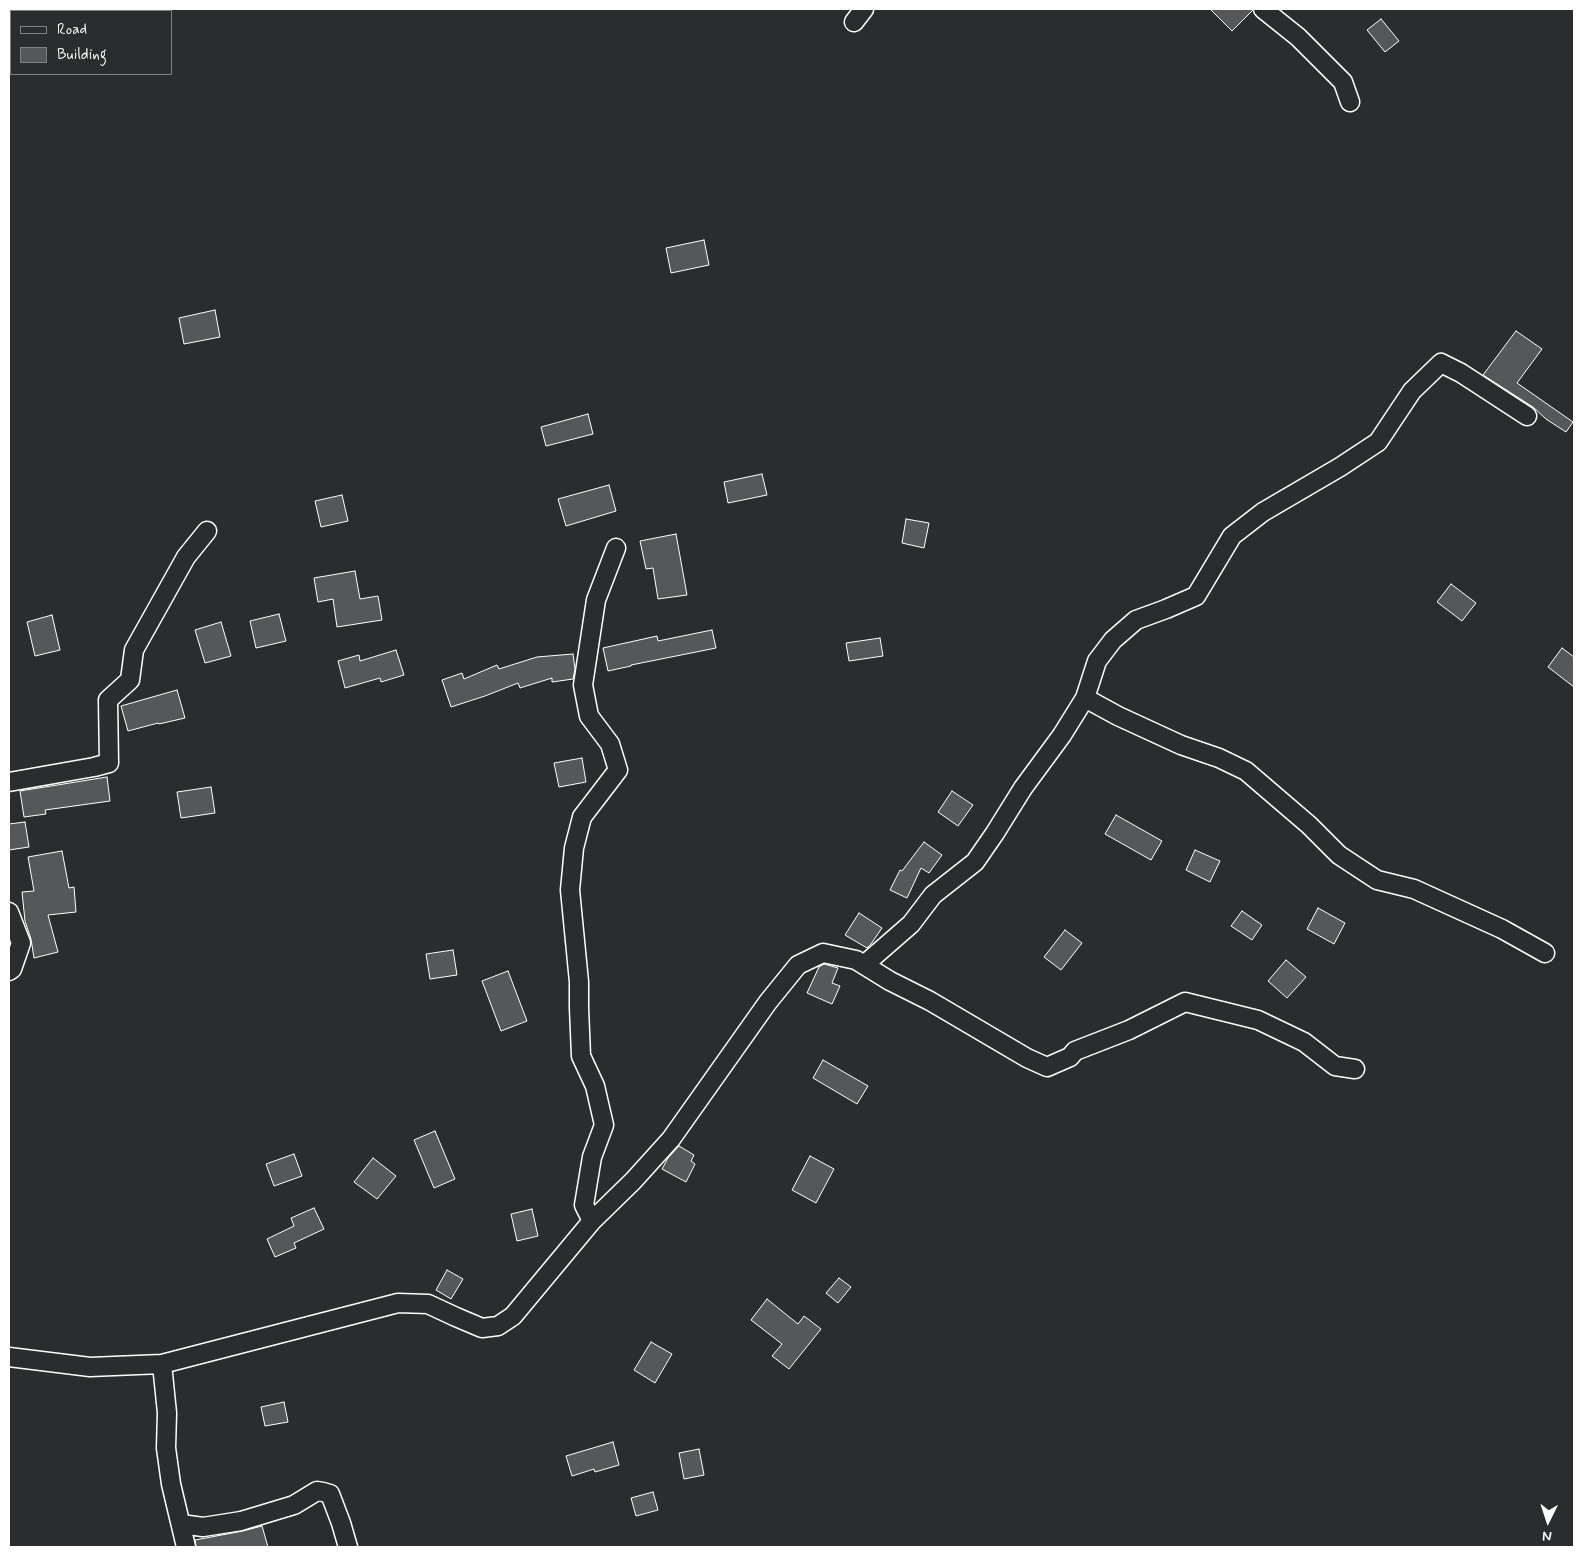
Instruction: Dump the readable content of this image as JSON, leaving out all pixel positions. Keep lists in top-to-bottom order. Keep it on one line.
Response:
{"legend":["Road","Building"],"north":"bottom"}
